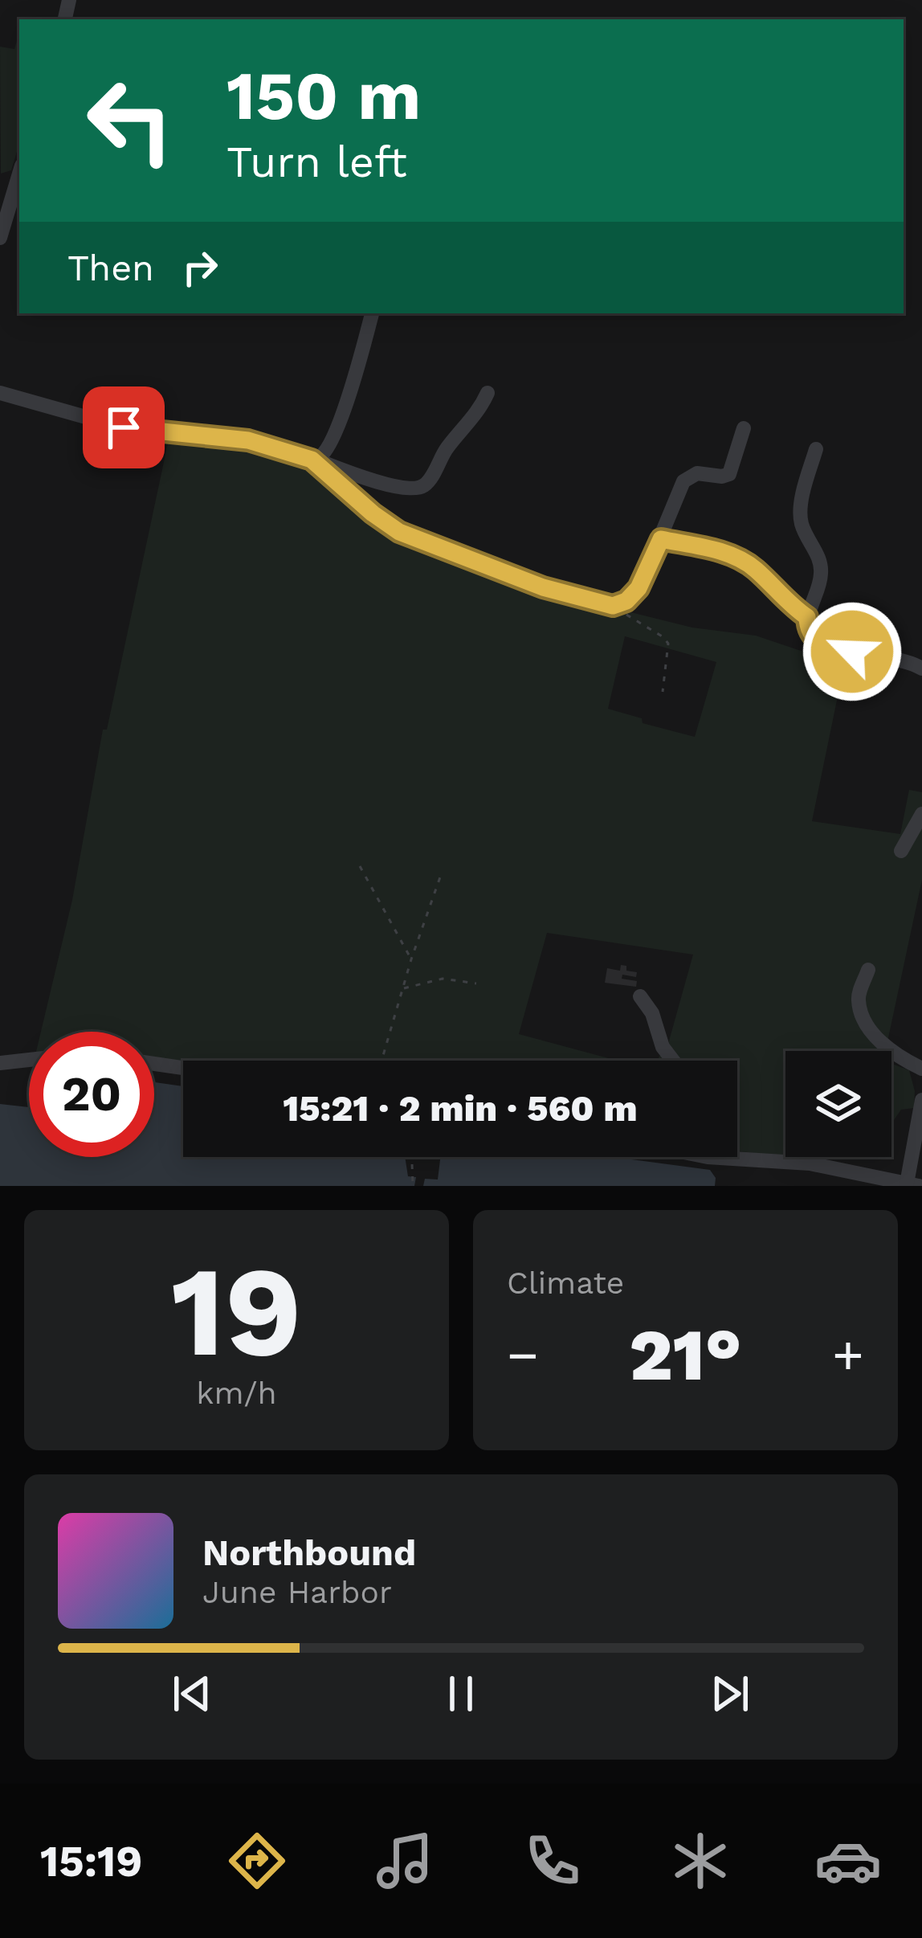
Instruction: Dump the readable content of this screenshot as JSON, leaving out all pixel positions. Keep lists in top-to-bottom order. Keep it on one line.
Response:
{"page":{"turn":["150 m","Turn left"],"then":"Then","limit":"20","trip":"15:21 · 2 min · 560 m","tile":[["19","km/h"],"Climate"],"heat":["−","21°","+"],"song":["Northbound","June Harbor"],"tabs":"15:19"}}
